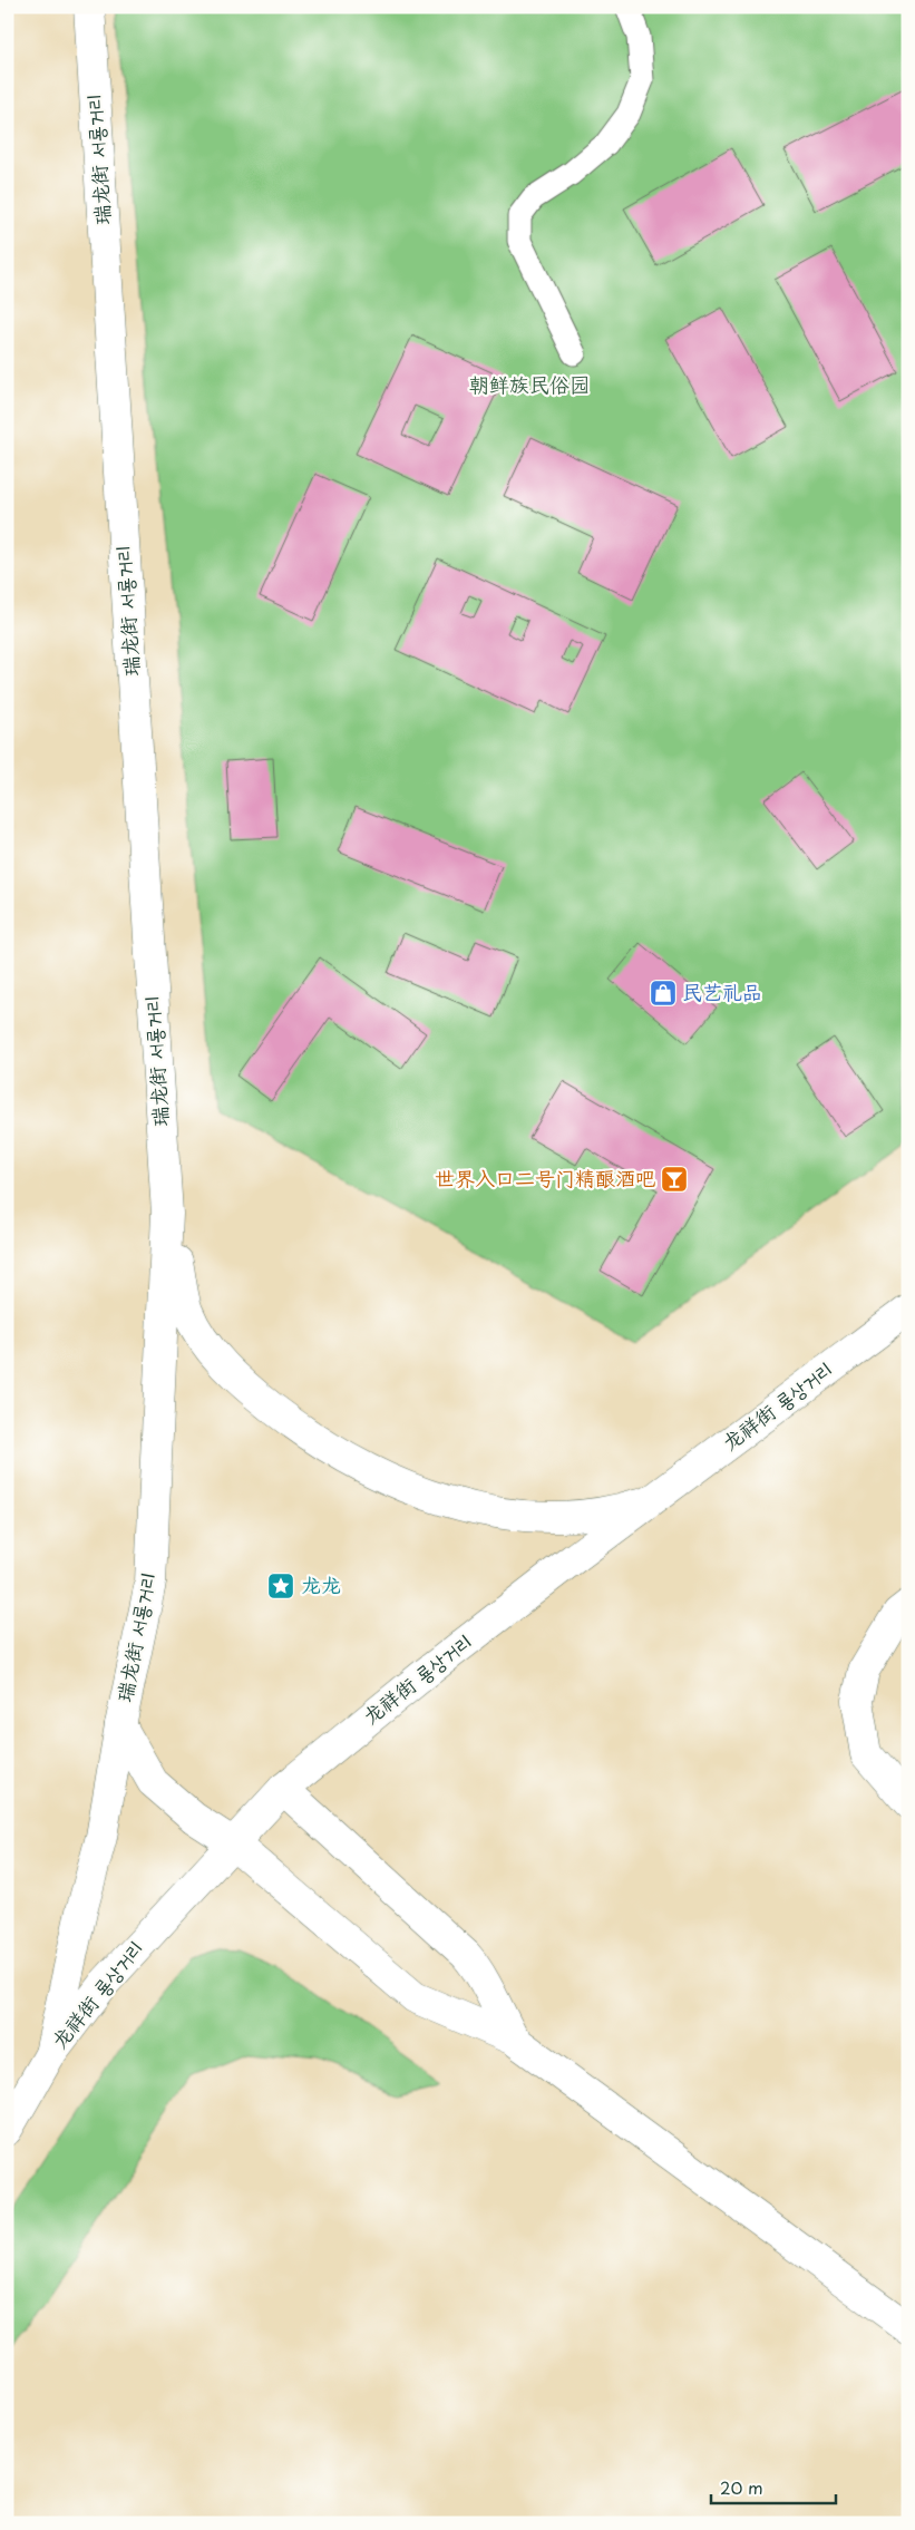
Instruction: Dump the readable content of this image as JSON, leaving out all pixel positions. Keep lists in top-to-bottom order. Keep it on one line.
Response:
{"streets":{"street":["瑞龙街 서룡거리","龙祥街 룡상거리"]},"crossings":[["瑞龙街 서룡거리","龙祥街 룡상거리"]],"parks":["朝鲜族民俗园"],"places":{"shop":["民艺礼品"],"bar":["世界入口二号门精酿酒吧"],"place":["龙龙"]},"scale_bar":"20 m"}
